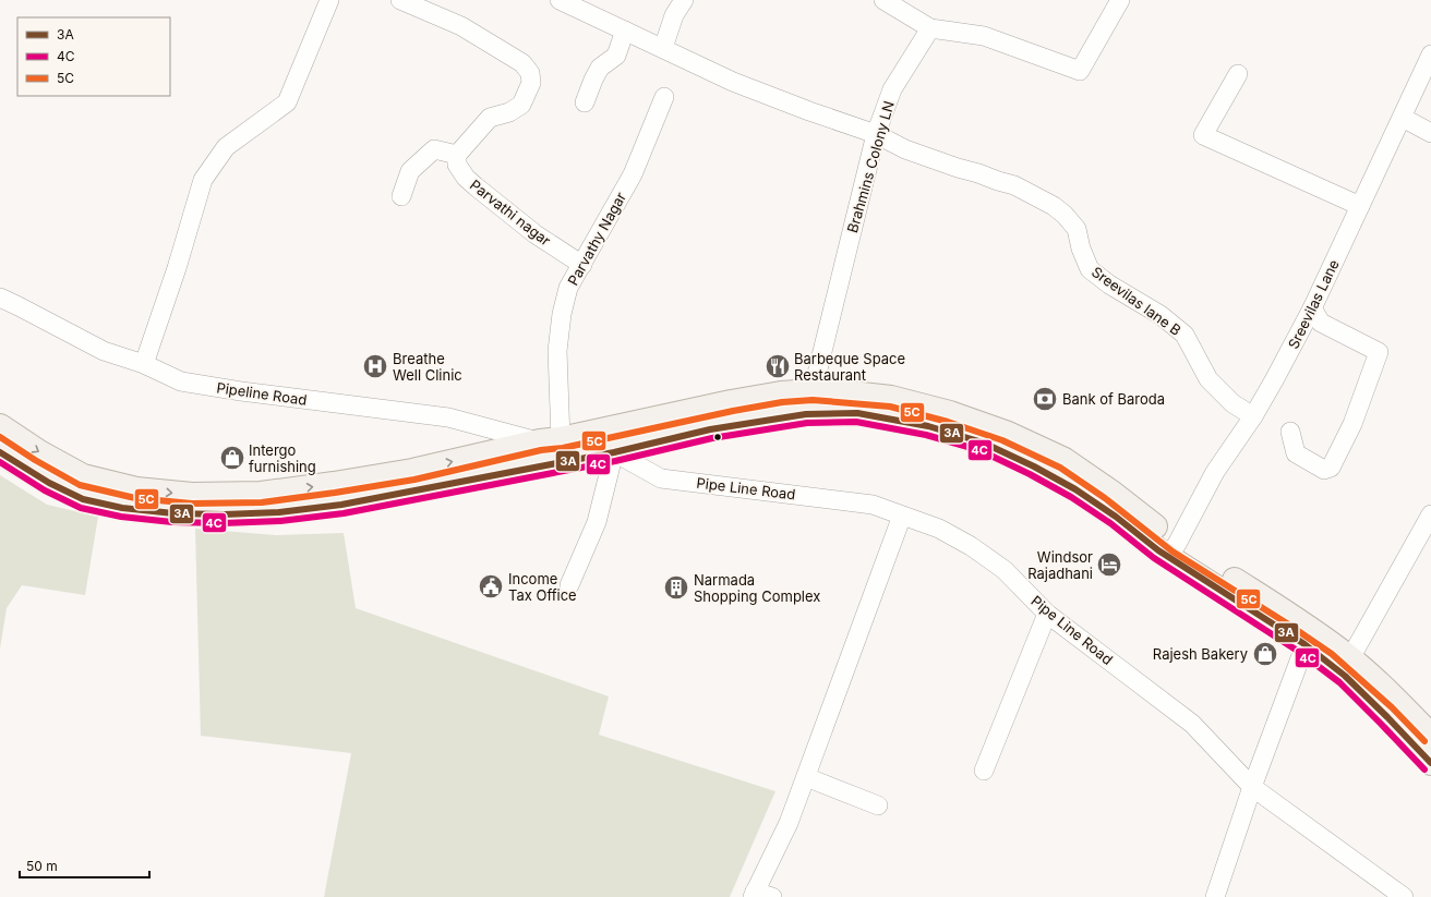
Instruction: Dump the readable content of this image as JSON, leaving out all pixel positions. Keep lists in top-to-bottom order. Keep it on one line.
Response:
{"streets":{"street":["Brahmins Colony LN","Parvathi nagar","Parvathy Nagar","Sreevilas lane B","Sreevilas Lane","Pipeline Road","Pipe Line Road"]},"crossings":[["Brahmins Colony LN","Sreevilas lane B"],["Parvathi nagar","Parvathy Nagar"],["Parvathy Nagar","Pipeline Road"],["Sreevilas lane B","Sreevilas Lane"]],"places":{"hospital":["Breathe Well Clinic"],"restaurant":["Barbeque Space Restaurant"],"bank":["Bank of Baroda"],"shop":["Intergo furnishing","Rajesh Bakery"],"hotel":["Windsor Rajadhani"],"public building":["Income Tax Office"],"building":["Narmada Shopping Complex"]},"lines":["transit line 5C","transit line 3A","transit line 4C"],"legend":["3A","4C","5C"],"scale_bar":"50 m"}
